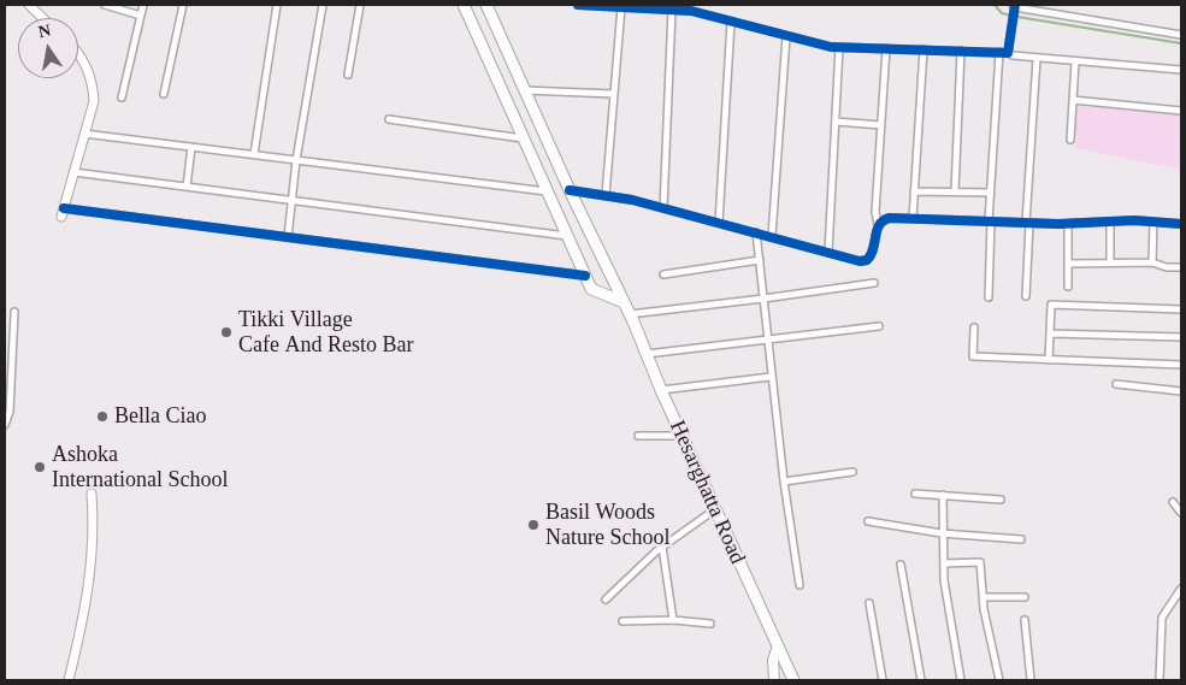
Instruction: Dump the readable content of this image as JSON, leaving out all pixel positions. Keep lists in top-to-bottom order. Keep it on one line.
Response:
{"streets":{"main road":["Hesarghatta Road"]},"places":["Tikki Village Cafe And Resto Bar","Bella Ciao","Ashoka International School","Basil Woods Nature School"],"north":"top"}
